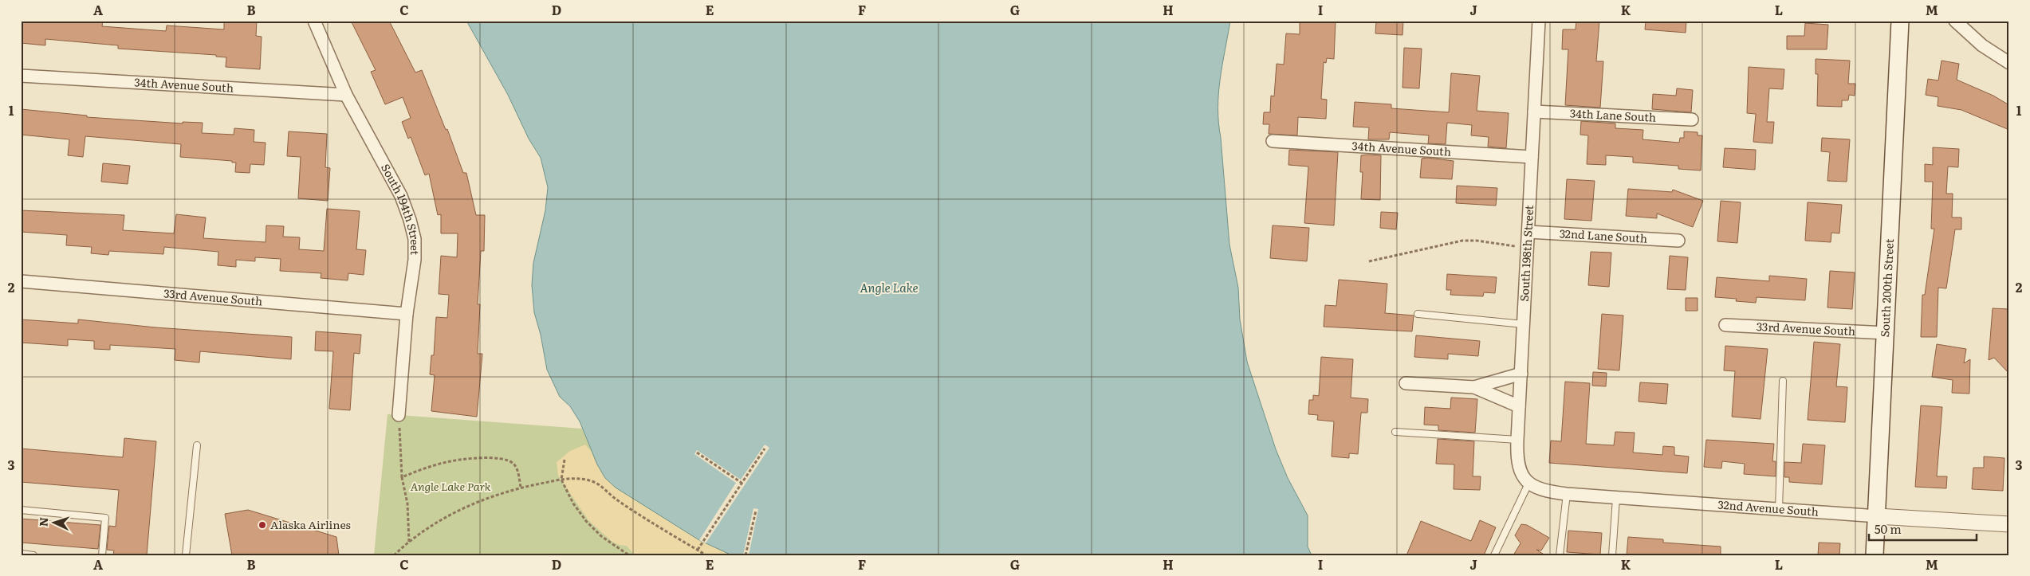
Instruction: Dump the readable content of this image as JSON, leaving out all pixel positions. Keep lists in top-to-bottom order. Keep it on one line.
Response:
{"streets":{"main road":["South 200th Street"],"street":["34th Avenue South","34th Lane South","South 194th Street","32nd Lane South","South 198th Street","33rd Avenue South","32nd Avenue South"]},"crossings":[["34th Avenue South","South 194th Street"],["34th Avenue South","South 198th Street"],["34th Lane South","South 198th Street"],["South 194th Street","33rd Avenue South"],["32nd Lane South","South 198th Street"],["South 198th Street","32nd Avenue South"],["South 200th Street","33rd Avenue South"],["South 200th Street","32nd Avenue South"]],"water":["Angle Lake"],"parks":["Angle Lake Park"],"places":["Alaska Airlines"],"scale_bar":"50 m","north":"left","grid":{"columns":["A","B","C","D","E","F","G","H","I","J","K","L","M"],"rows":["1","2","3"]}}
